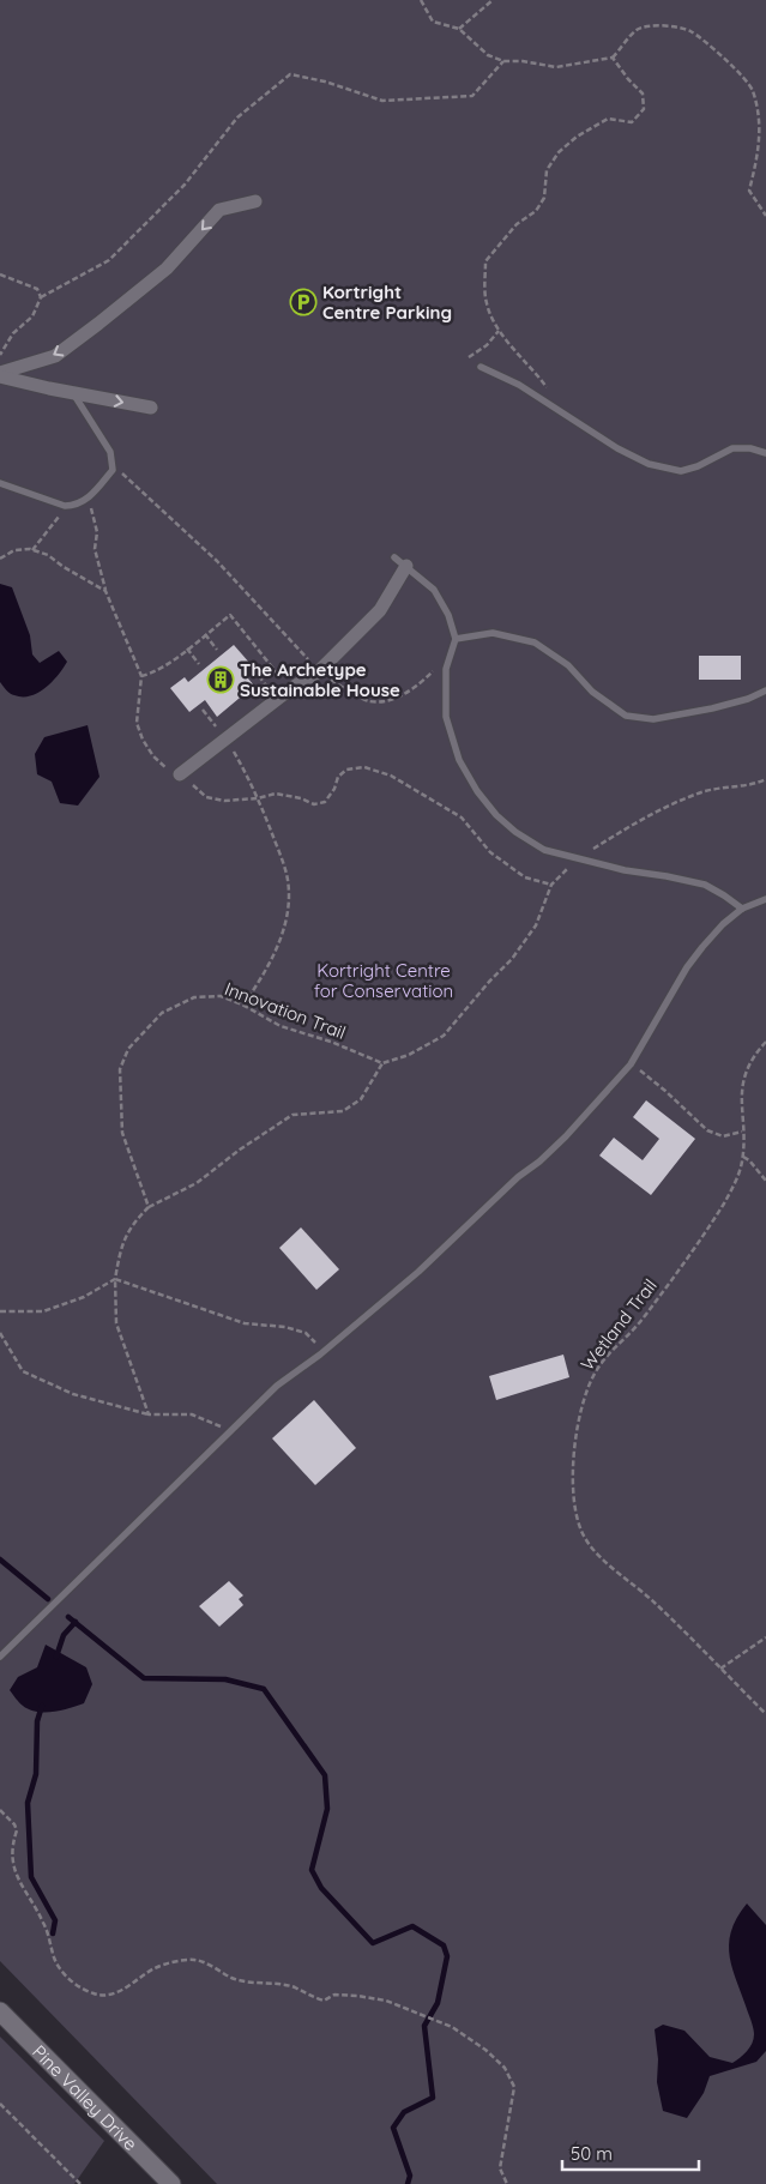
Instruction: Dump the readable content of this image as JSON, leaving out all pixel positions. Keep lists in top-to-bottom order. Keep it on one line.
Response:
{"streets":{"street":["Pine Valley Drive"],"path":["Innovation Trail","Wetland Trail"]},"parks":["Kortright Centre for Conservation"],"places":{"parking":["Kortright Centre Parking"],"building":["The Archetype Sustainable House"]},"scale_bar":"50 m"}
